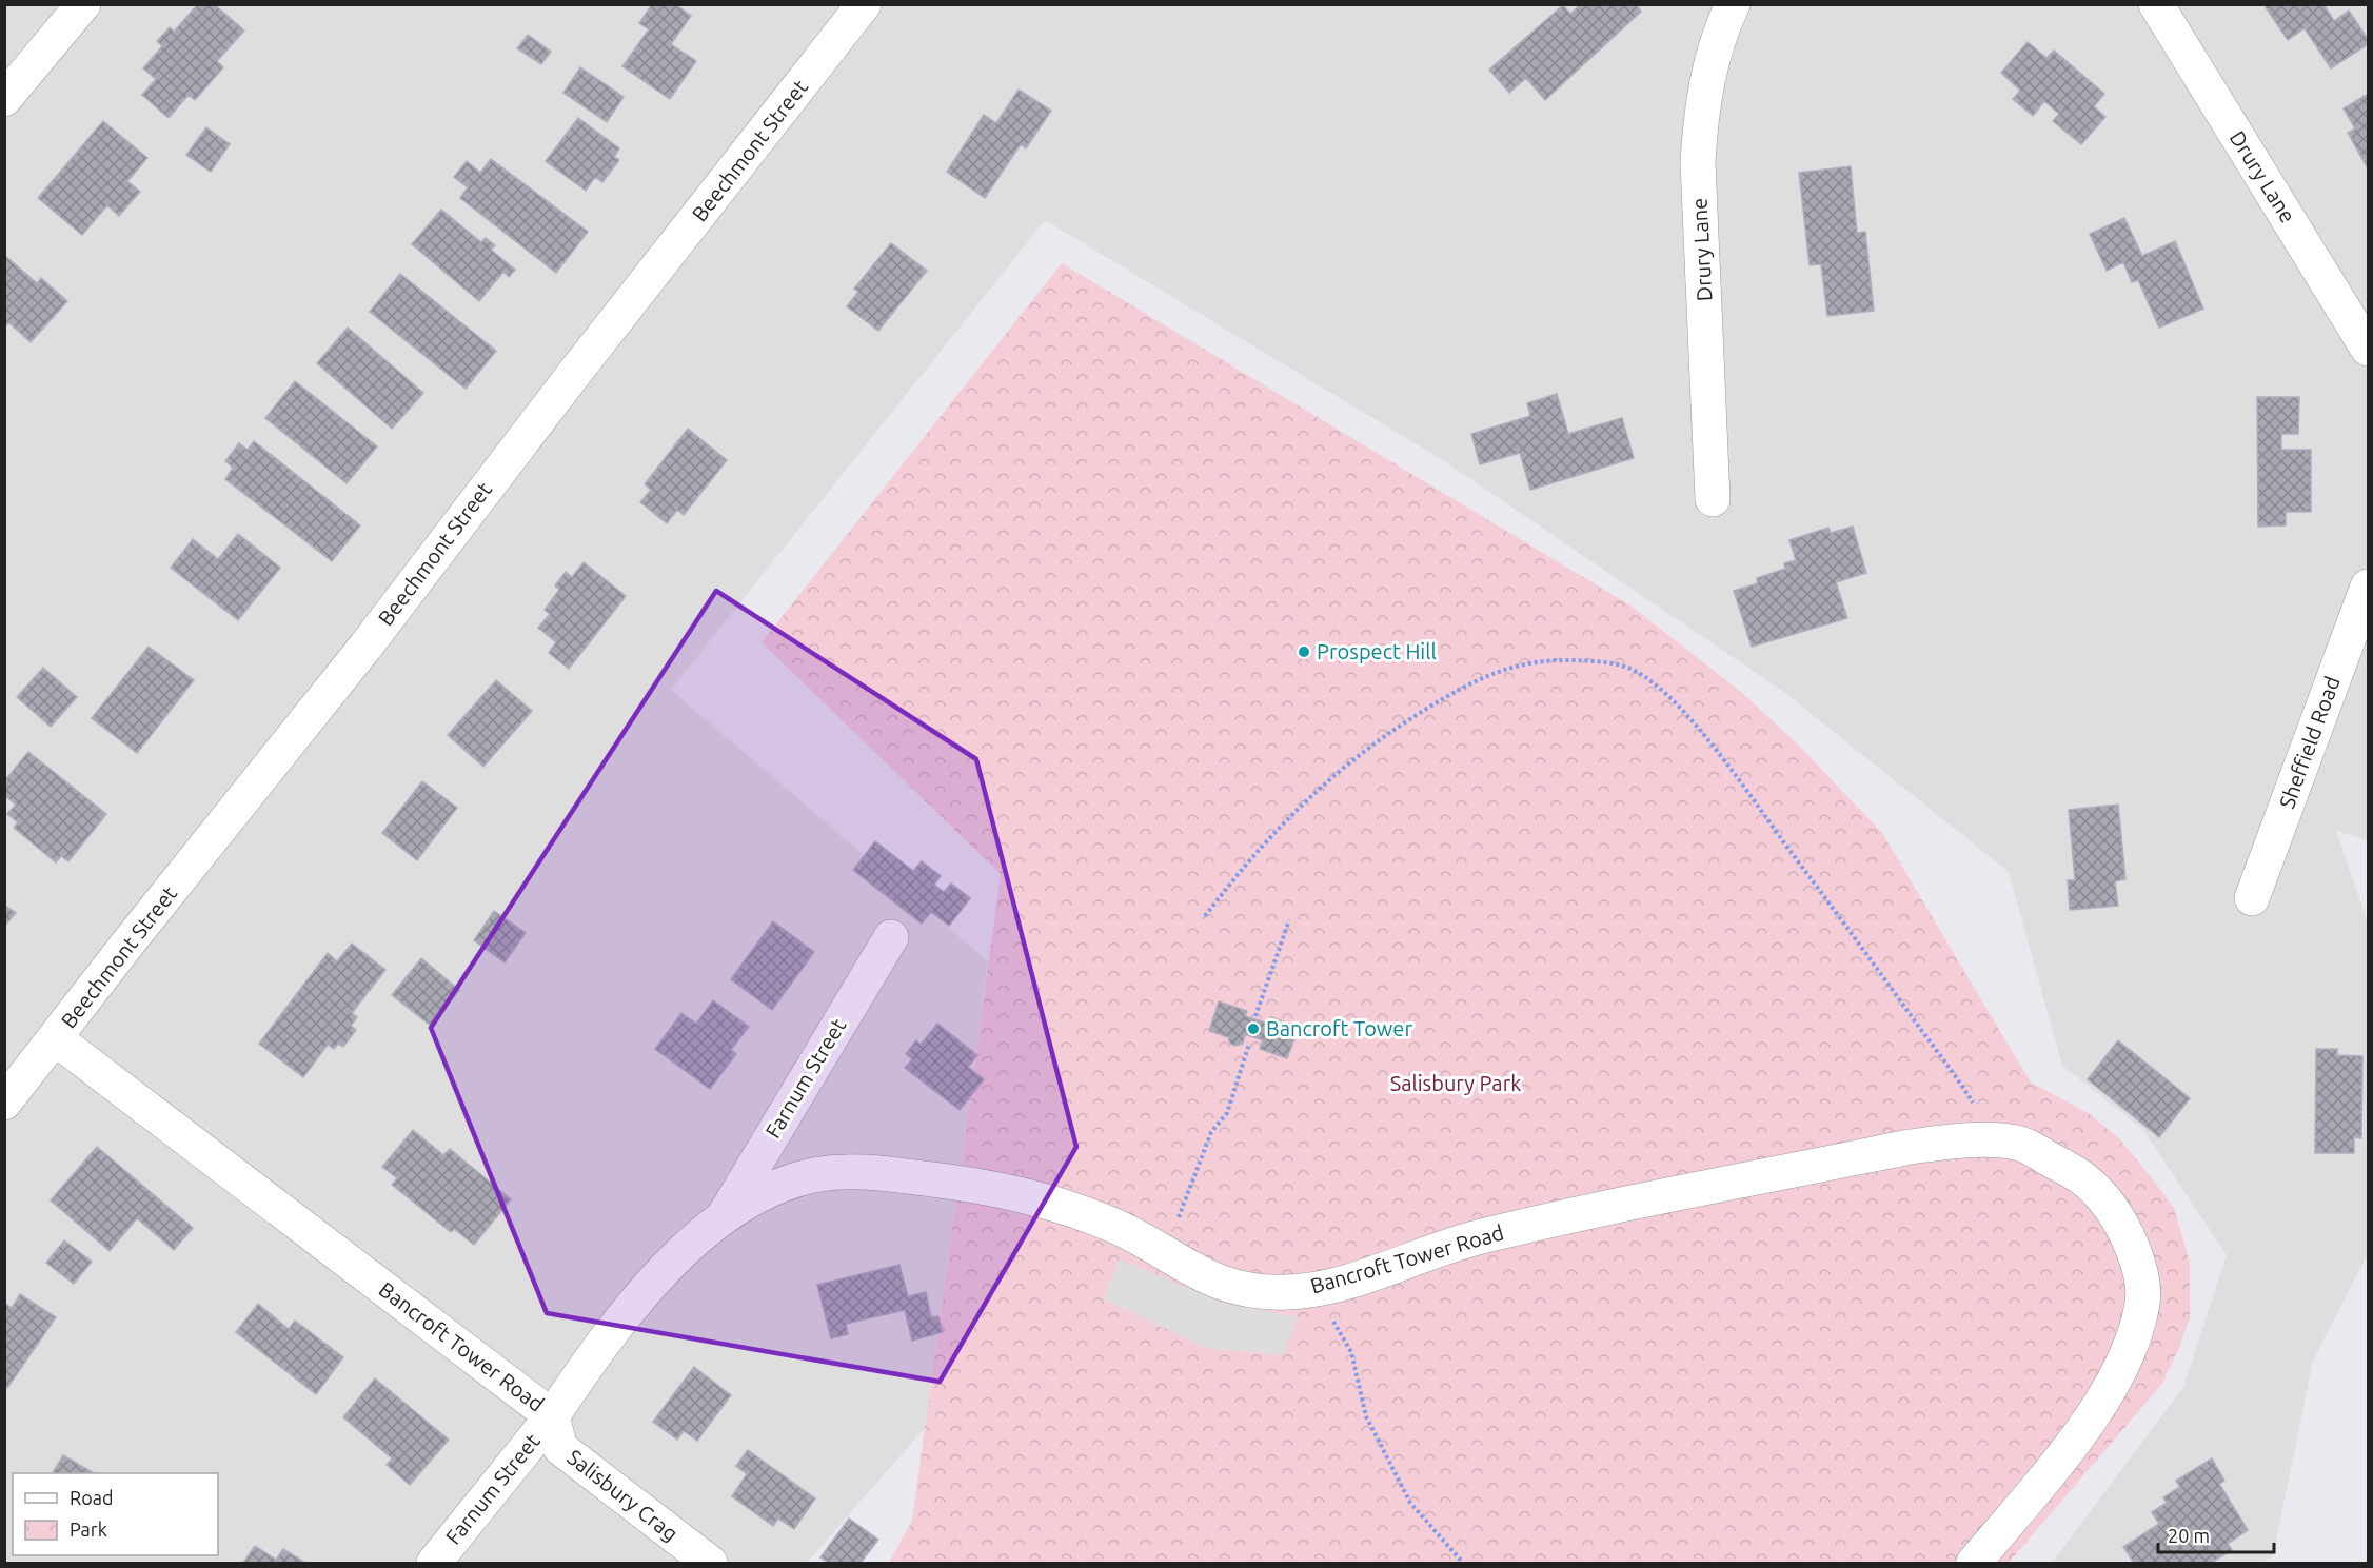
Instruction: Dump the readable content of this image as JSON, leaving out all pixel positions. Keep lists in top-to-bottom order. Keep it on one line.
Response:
{"streets":{"street":["Beechmont Street","Drury Lane","Sheffield Road","Farnum Street","Bancroft Tower Road","Salisbury Crag"]},"crossings":[["Beechmont Street","Bancroft Tower Road"],["Farnum Street","Bancroft Tower Road"],["Farnum Street","Salisbury Crag"],["Bancroft Tower Road","Salisbury Crag"]],"parks":["Salisbury Park"],"places":["Prospect Hill","Bancroft Tower"],"legend":["Road","Park"],"scale_bar":"20 m"}
